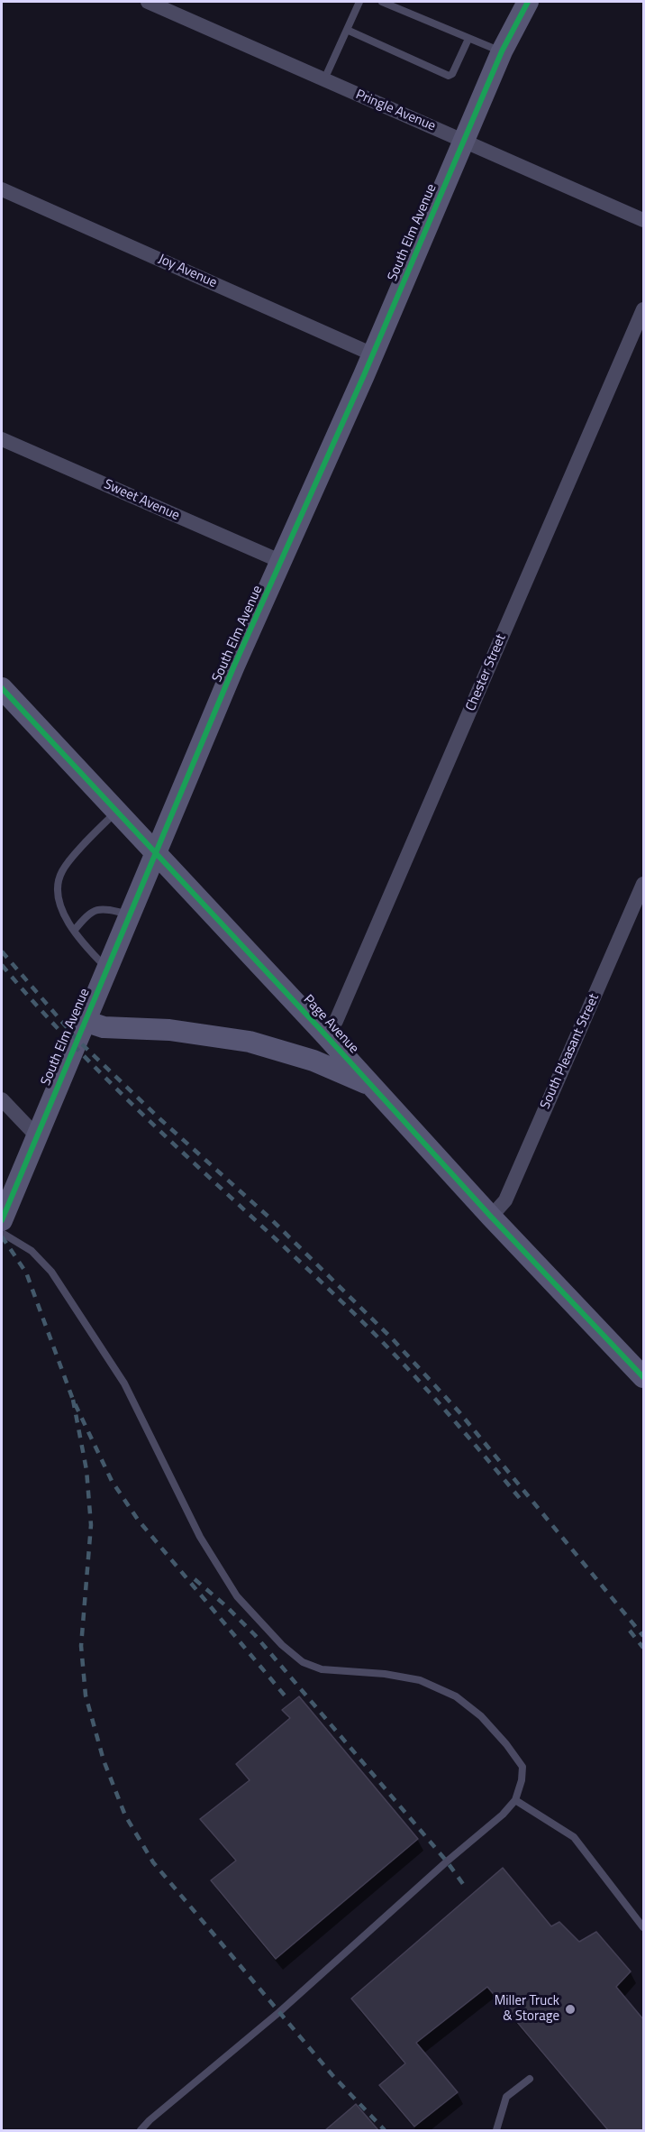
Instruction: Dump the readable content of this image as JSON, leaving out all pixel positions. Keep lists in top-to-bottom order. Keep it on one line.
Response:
{"streets":{"street":["Pringle Avenue","South Elm Avenue","Joy Avenue","Sweet Avenue","Chester Street","Page Avenue","South Pleasant Street"]},"crossings":[["Pringle Avenue","South Elm Avenue"],["South Elm Avenue","Joy Avenue"],["South Elm Avenue","Sweet Avenue"],["South Elm Avenue","Page Avenue"],["Chester Street","Page Avenue"],["Page Avenue","South Pleasant Street"]],"places":["Miller Truck & Storage"]}
